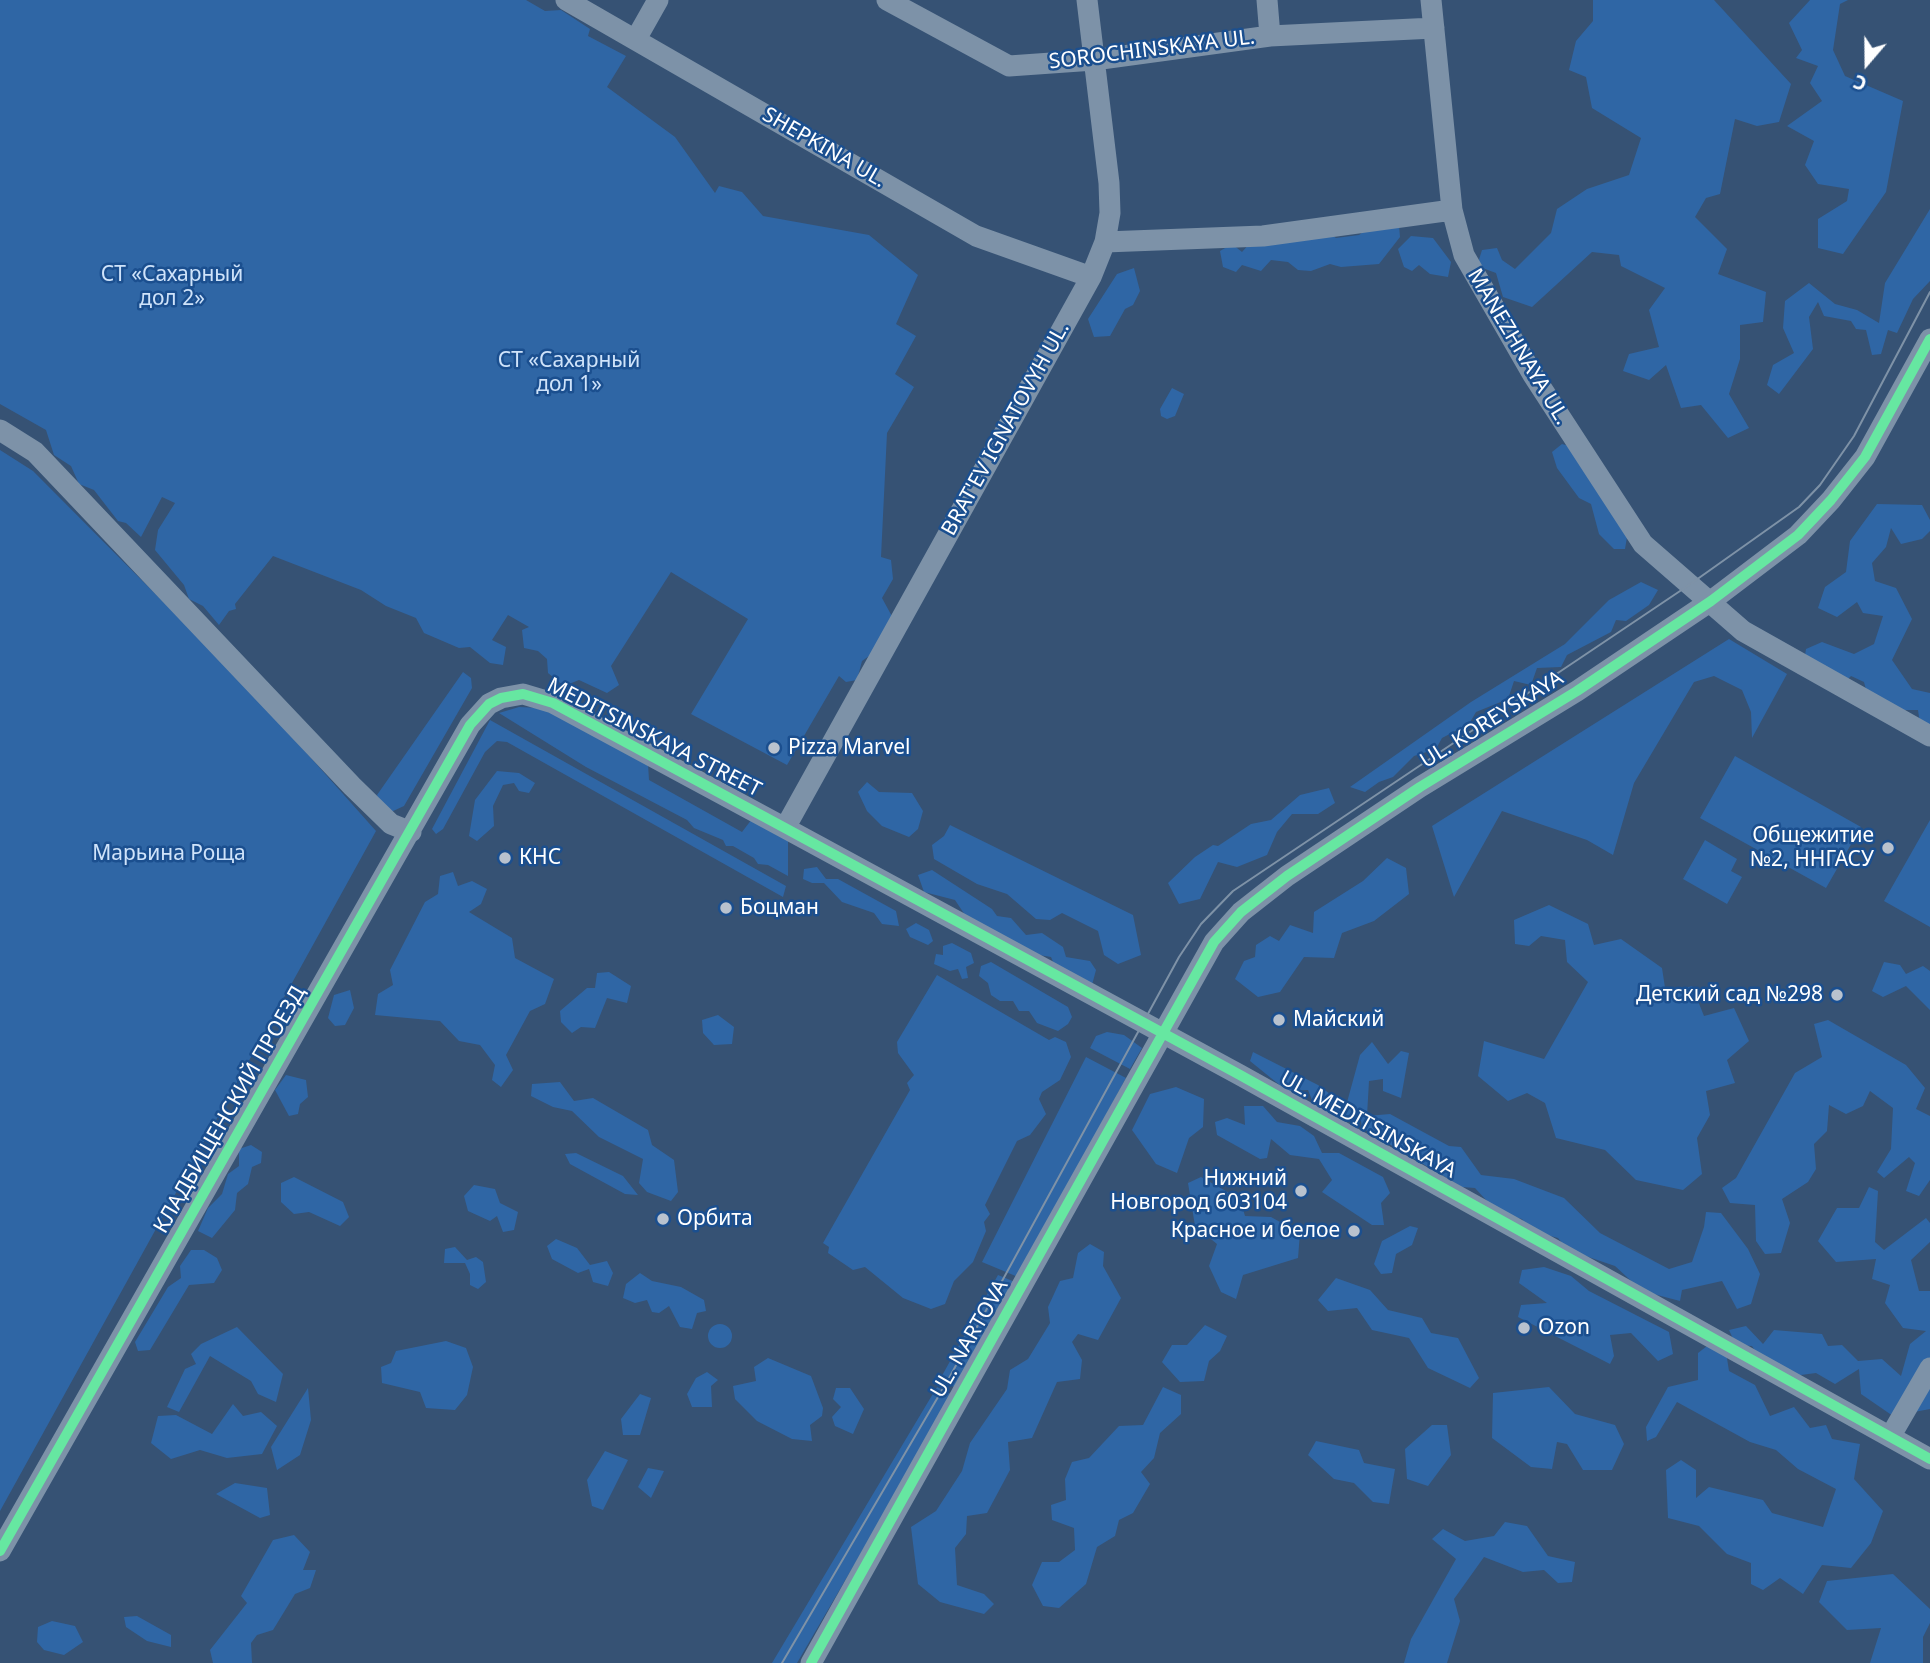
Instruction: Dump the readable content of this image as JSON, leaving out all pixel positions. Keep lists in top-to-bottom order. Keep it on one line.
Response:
{"streets":{"street":["SOROCHINSKAYA UL.","SHEPKINA UL.","MANEZHNAYA UL.","BRAT'EV IGNATOVYH UL.","UL. KOREYSKAYA","MEDITSINSKAYA STREET","КЛАДБИЩЕНСКИЙ ПРОЕЗД","UL. MEDITSINSKAYA","UL. NARTOVA"]},"crossings":[["SOROCHINSKAYA UL.","MANEZHNAYA UL."],["SOROCHINSKAYA UL.","BRAT'EV IGNATOVYH UL."],["SHEPKINA UL.","BRAT'EV IGNATOVYH UL."],["MANEZHNAYA UL.","UL. KOREYSKAYA"],["BRAT'EV IGNATOVYH UL.","MEDITSINSKAYA STREET"],["BRAT'EV IGNATOVYH UL.","UL. MEDITSINSKAYA"],["UL. KOREYSKAYA","UL. MEDITSINSKAYA"],["UL. KOREYSKAYA","UL. NARTOVA"],["MEDITSINSKAYA STREET","КЛАДБИЩЕНСКИЙ ПРОЕЗД"],["MEDITSINSKAYA STREET","UL. MEDITSINSKAYA"],["UL. MEDITSINSKAYA","UL. NARTOVA"]],"parks":["СТ «Сахарный дол 2»","СТ «Сахарный дол 1»","Марьина Роща"],"places":["Pizza Marvel","Общежитие №2, ННГАСУ","КНС","Боцман","Детский сад №298","Майский","Нижний Новгород 603104","Орбита","Красное и белое","Ozon"],"north":"bottom"}
